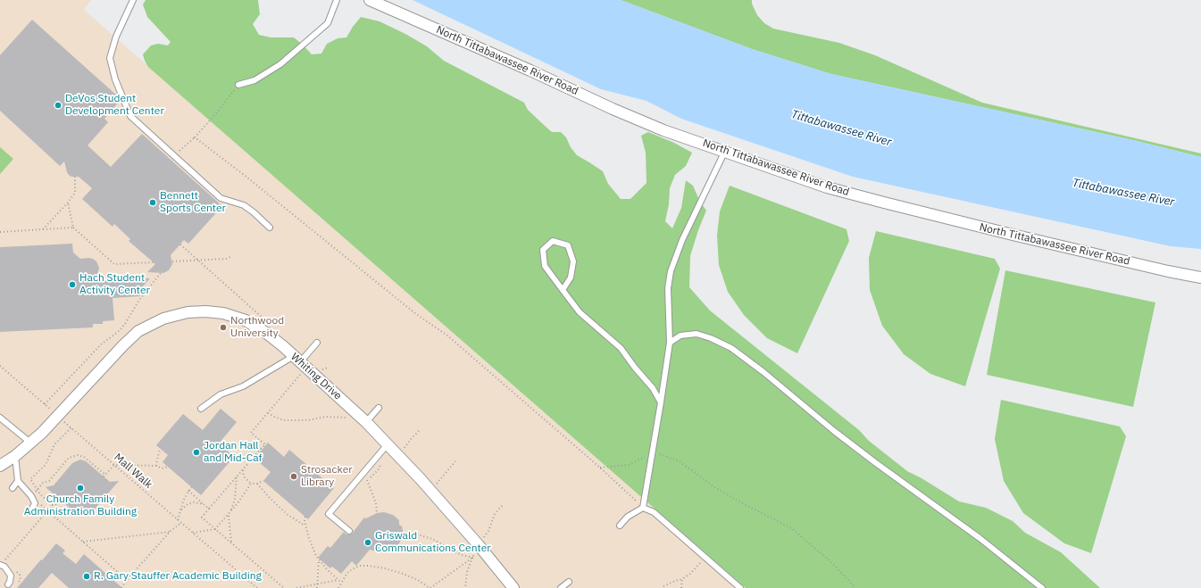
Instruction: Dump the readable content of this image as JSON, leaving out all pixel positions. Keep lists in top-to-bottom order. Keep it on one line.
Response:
{"streets":{"street":["North Tittabawassee River Road","Whiting Drive"],"path":["Mall Walk"]},"crossings":[["Whiting Drive","Mall Walk"]],"water":["Tittabawassee River"],"places":["DeVos Student Development Center","Bennett Sports Center","Hach Student Activity Center","Northwood University","Jordan Hall and Mid-Caf","Strosacker Library","Church Family Administration Building","Griswald Communications Center","R. Gary Stauffer Academic Building"]}
